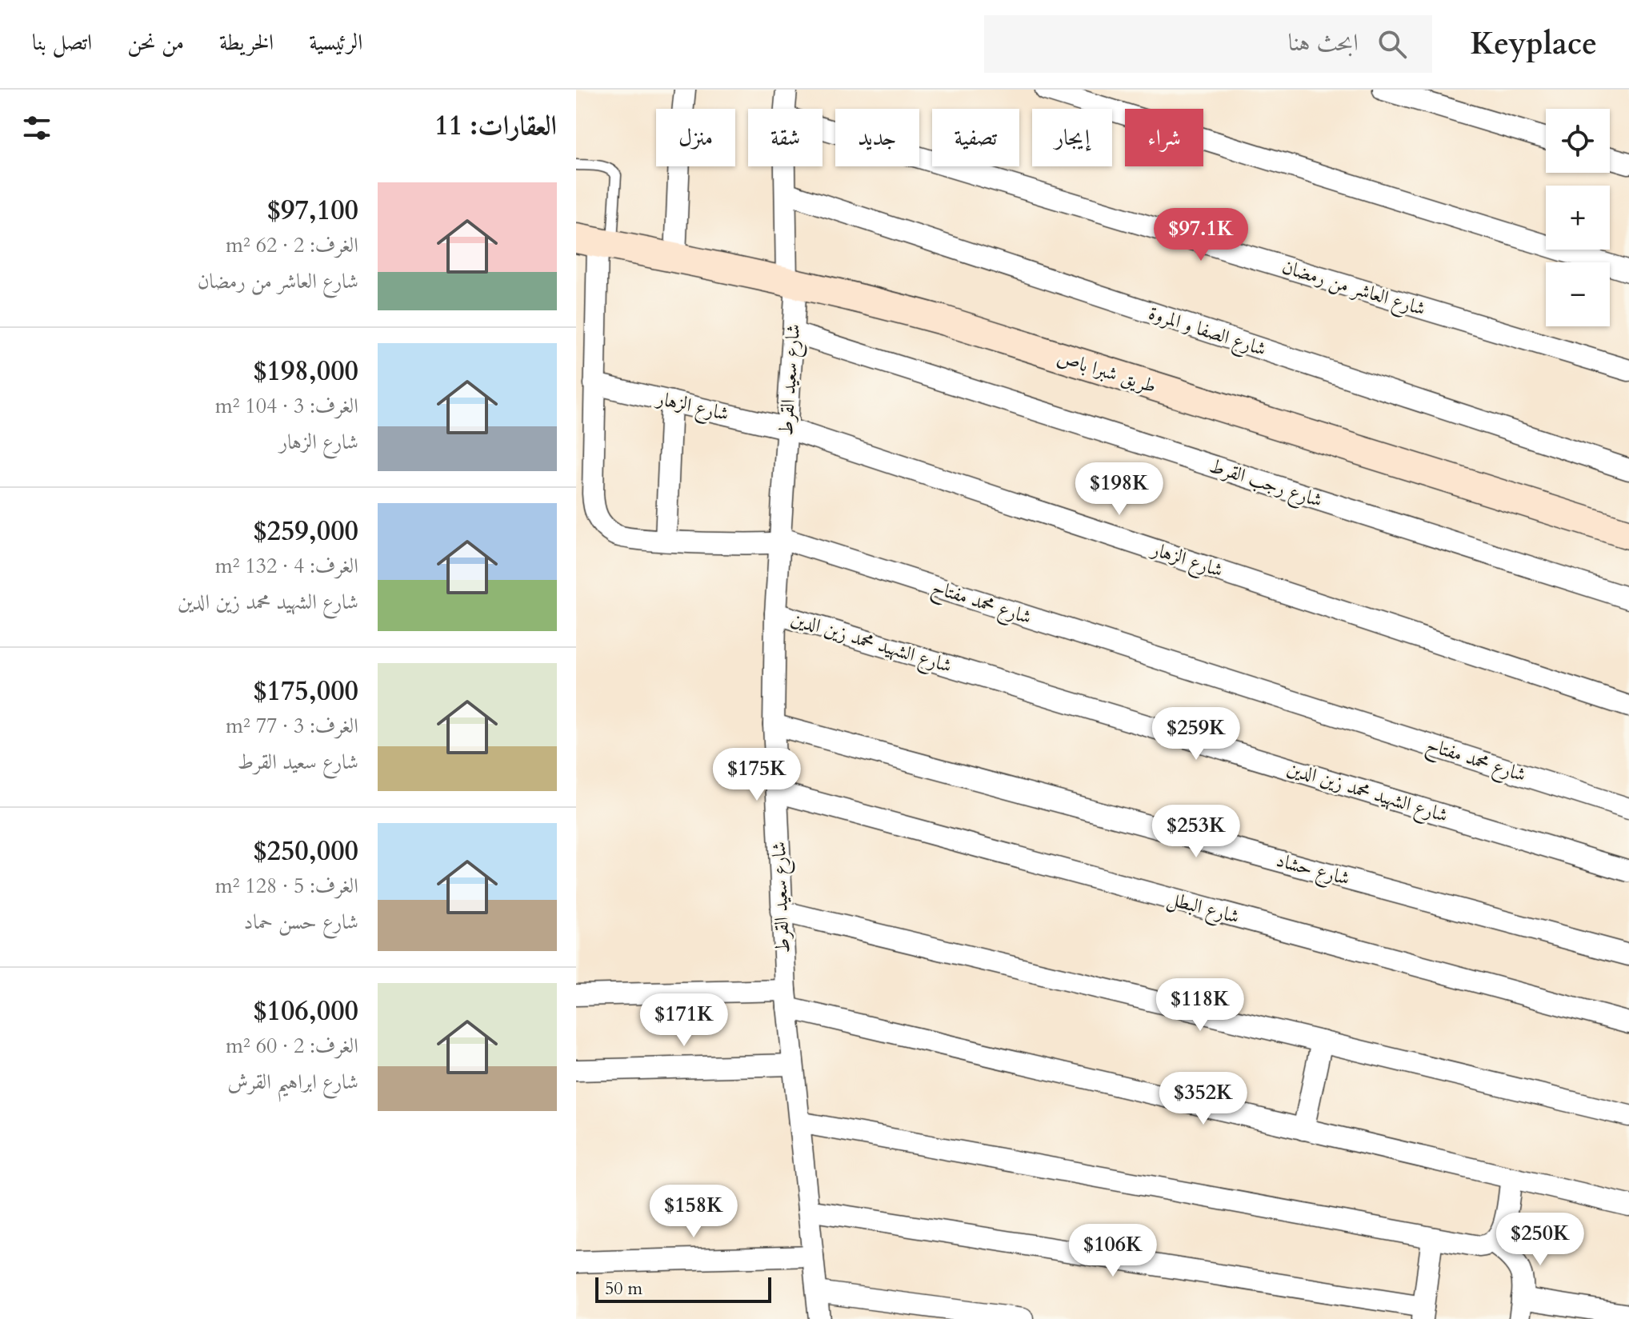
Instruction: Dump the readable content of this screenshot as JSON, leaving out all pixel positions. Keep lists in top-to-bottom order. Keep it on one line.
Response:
{"streets":{"main road":["طريق شبرا باص"],"street":["شارع العاشر من رمضان","شارع الصفا و المروة","شارع سعيد القرط","شارع الزهار","شارع رجب القرط","شارع محمد مفتاح","شارع الشهيد محمد زين الدين","شارع حشاد","شارع البطل"]},"crossings":[["شارع الصفا و المروة","شارع سعيد القرط"],["طريق شبرا باص","شارع سعيد القرط"],["طريق شبرا باص","شارع محمد مفتاح"],["شارع سعيد القرط","شارع الزهار"],["شارع سعيد القرط","شارع رجب القرط"],["شارع سعيد القرط","شارع محمد مفتاح"],["شارع سعيد القرط","شارع الشهيد محمد زين الدين"],["شارع سعيد القرط","شارع حشاد"],["شارع سعيد القرط","شارع البطل"],["شارع الزهار","شارع محمد مفتاح"]],"scale_bar":"50 m","page":{"header":"Keyplace","search":"ابحث هنا","nav":["الرئيسية","الخريطة","من نحن","اتصل بنا"],"heading":"العقارات: 11","map_buttons":["+","−"],"chip":["شراء","إيجار","تصفية","جديد","شقة","منزل"],"list":[{"name":"$97,100","note":"الغرف: 2 · 62 m² · شارع العاشر من رمضان"},{"name":"$198,000","note":"الغرف: 3 · 104 m² · شارع الزهار"},{"name":"$259,000","note":"الغرف: 4 · 132 m² · شارع الشهيد محمد زين الدين"},{"name":"$175,000","note":"الغرف: 3 · 77 m² · شارع سعيد القرط"},{"name":"$250,000","note":"الغرف: 5 · 128 m² · شارع حسن حماد"},{"name":"$106,000","note":"الغرف: 2 · 60 m² · شارع ابراهيم القرش"}],"price":["$97.1K","$198K","$259K","$175K","$253K","$118K","$171K","$352K","$158K","$250K","$106K"],"scale":"50 m"}}
